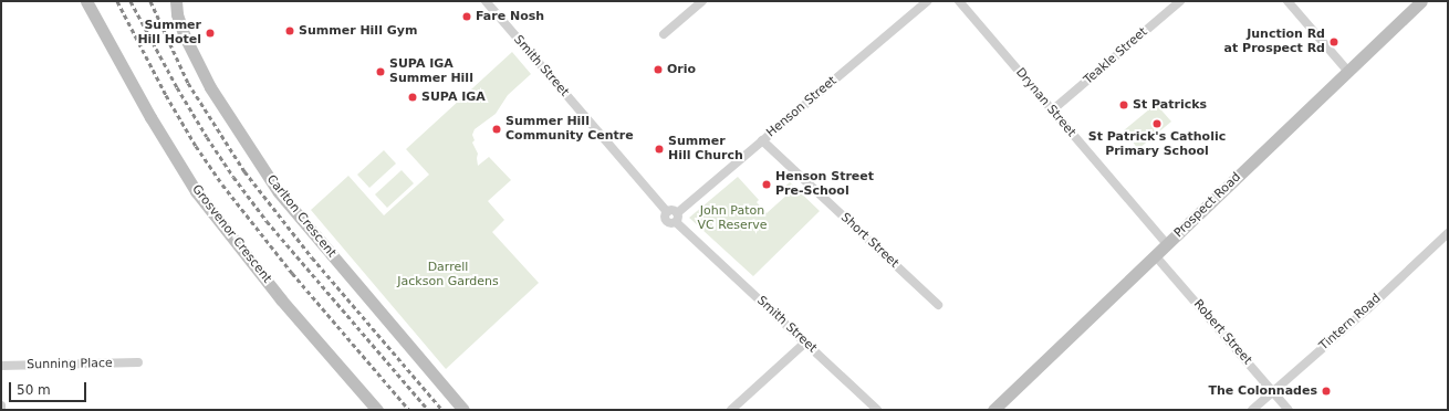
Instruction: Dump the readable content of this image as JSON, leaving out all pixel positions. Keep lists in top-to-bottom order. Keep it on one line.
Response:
{"streets":{"street":["Teakle Street","Smith Street","Drynan Street","Henson Street","Prospect Road","Carlton Crescent","Grosvenor Crescent","Short Street","Tintern Road","Robert Street","Sunning Place"]},"crossings":[["Teakle Street","Drynan Street"],["Smith Street","Henson Street"],["Drynan Street","Prospect Road"],["Henson Street","Short Street"],["Prospect Road","Robert Street"],["Tintern Road","Robert Street"]],"parks":["John Paton VC Reserve","Darrell Jackson Gardens"],"places":["Fare Nosh","Summer Hill Gym","Summer Hill Hotel","Junction Rd at Prospect Rd","Orio","SUPA IGA Summer Hill","SUPA IGA","St Patricks","St Patrick's Catholic Primary School","Summer Hill Community Centre","Summer Hill Church","Henson Street Pre-School","The Colonnades"],"scale_bar":"50 m"}
